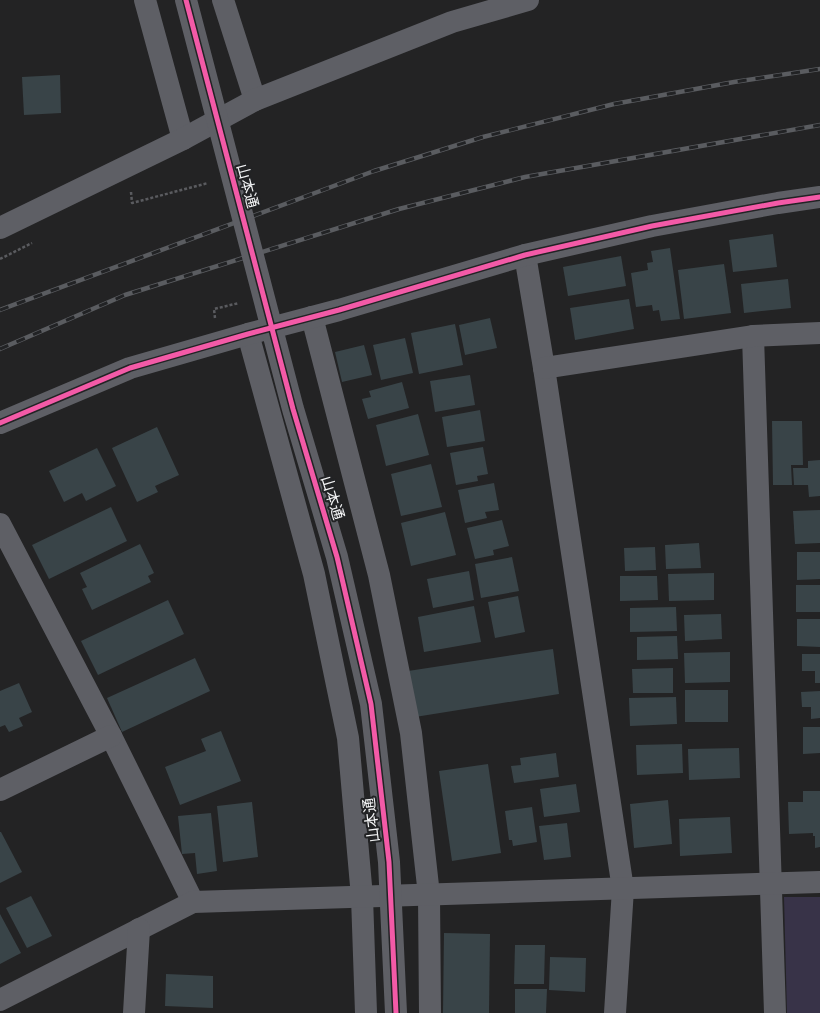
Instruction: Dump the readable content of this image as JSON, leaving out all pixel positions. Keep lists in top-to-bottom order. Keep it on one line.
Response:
{"streets":{"street":["山本通"]}}
